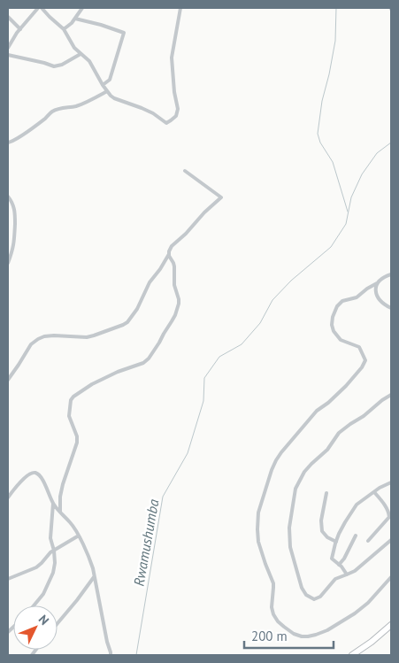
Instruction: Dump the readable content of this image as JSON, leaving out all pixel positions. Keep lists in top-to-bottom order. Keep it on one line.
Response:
{"water":["Rwamushumba"],"scale_bar":"200 m","north":"top right"}
